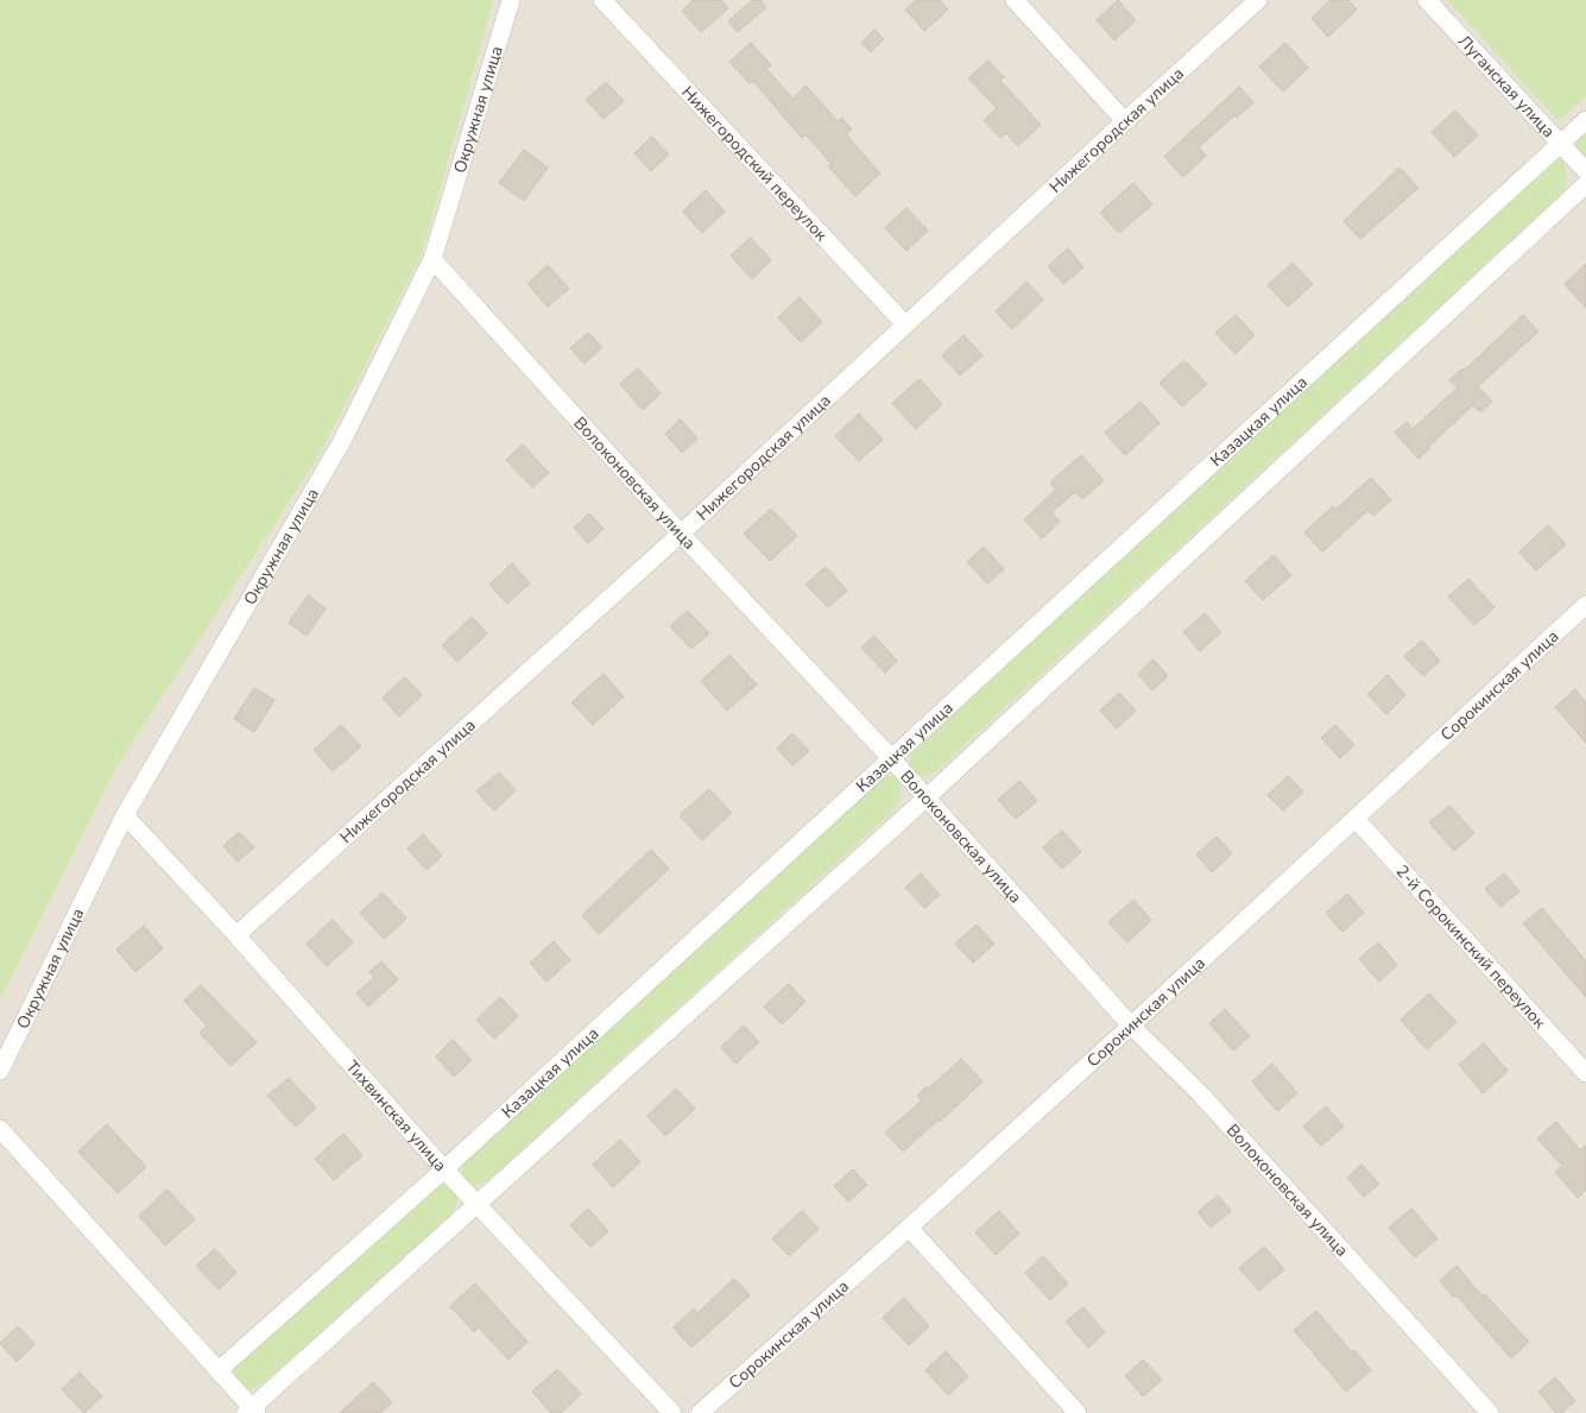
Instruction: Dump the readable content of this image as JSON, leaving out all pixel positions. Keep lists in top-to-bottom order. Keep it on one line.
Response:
{"streets":{"street":["Луганская улица","Окружная улица","Нижегородская улица","Нижегородский переулок","Казацкая улица","Волоконовская улица","Сорокинская улица","2-й Сорокинский переулок","Тихвинская улица"]},"crossings":[["Луганская улица","Казацкая улица"],["Окружная улица","Волоконовская улица"],["Окружная улица","Тихвинская улица"],["Нижегородская улица","Нижегородский переулок"],["Нижегородская улица","Волоконовская улица"],["Нижегородская улица","Тихвинская улица"],["Казацкая улица","Волоконовская улица"],["Казацкая улица","Тихвинская улица"],["Волоконовская улица","Сорокинская улица"],["Сорокинская улица","2-й Сорокинский переулок"]]}
